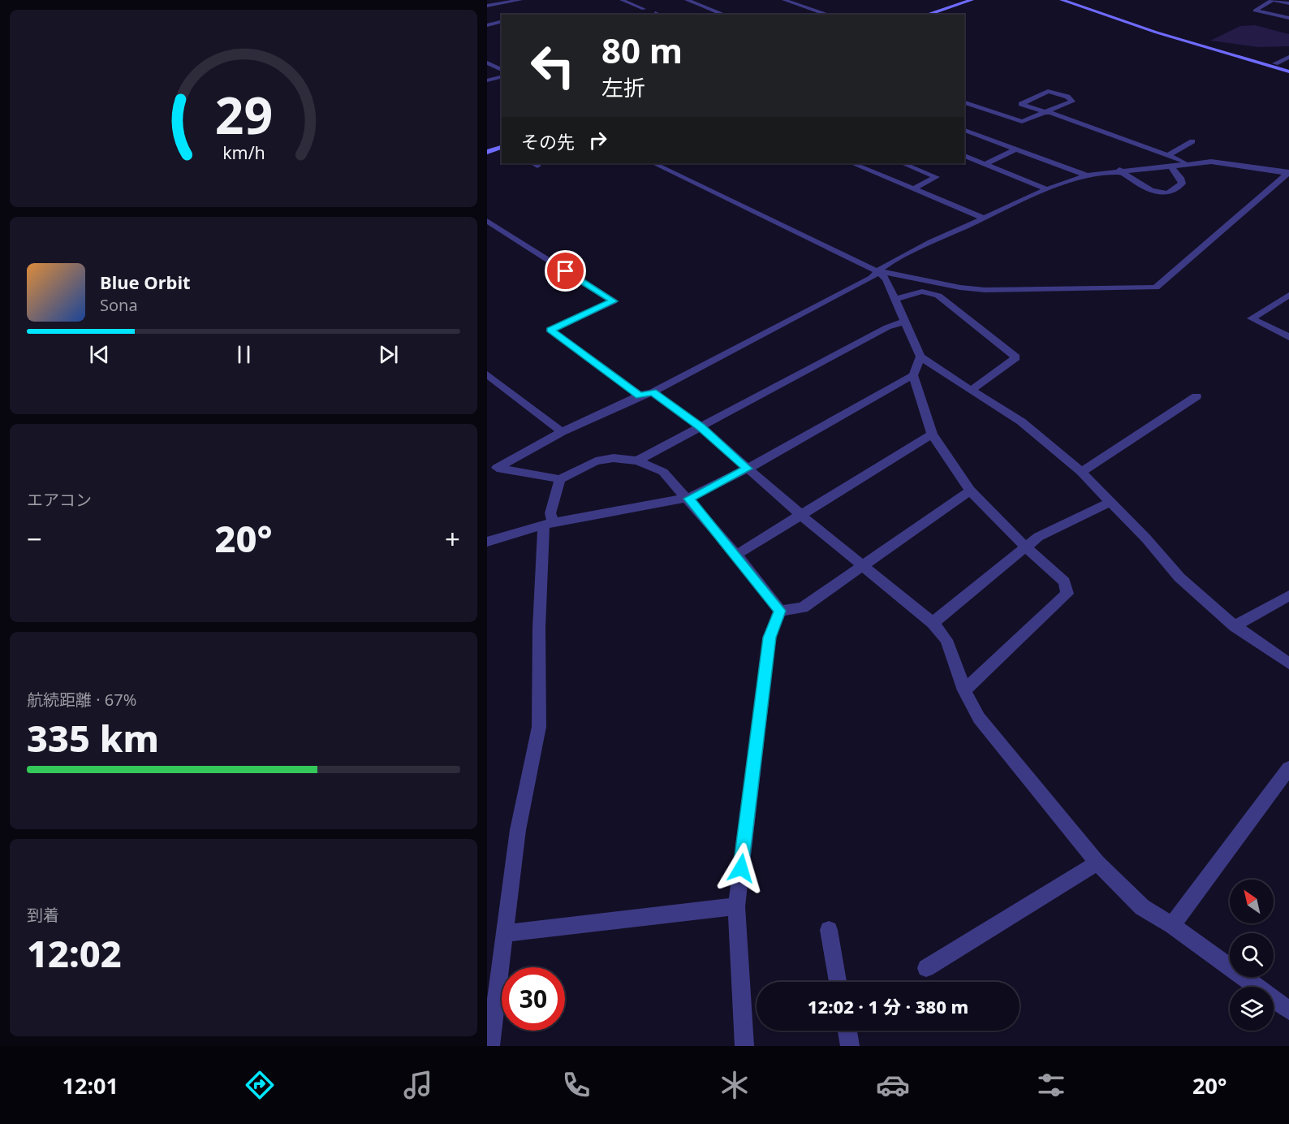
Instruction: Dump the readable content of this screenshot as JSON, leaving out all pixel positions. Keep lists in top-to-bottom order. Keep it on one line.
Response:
{"north":"top left","page":{"turn":["80 m","左折"],"then":"その先","song":["Blue Orbit","Sona"],"tile":["エアコン",["航続距離 · 67%","335 km"],["到着","12:02"]],"heat":["−","20°","+"],"limit":"30","trip":"12:02 · 1 分 · 380 m","tabs":["12:01","20°"],"gauge":["29","km/h"]}}
